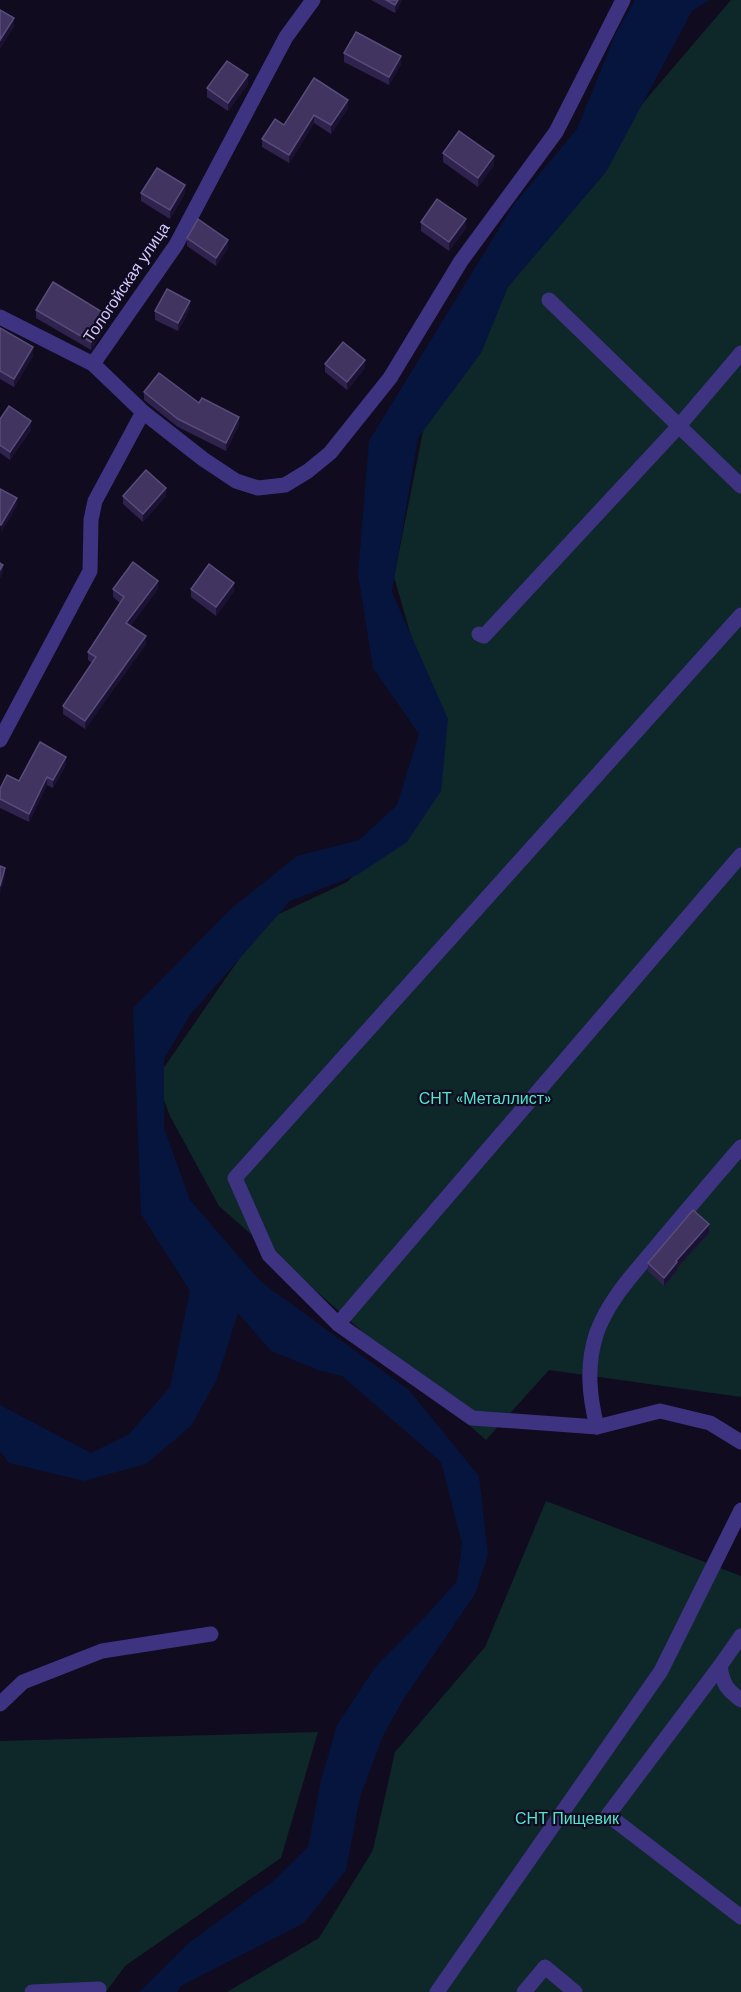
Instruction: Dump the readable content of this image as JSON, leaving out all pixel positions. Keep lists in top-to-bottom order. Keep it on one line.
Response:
{"streets":{"street":["Тологойская улица"]},"parks":["СНТ «Металлист»","СНТ Пищевик"]}
